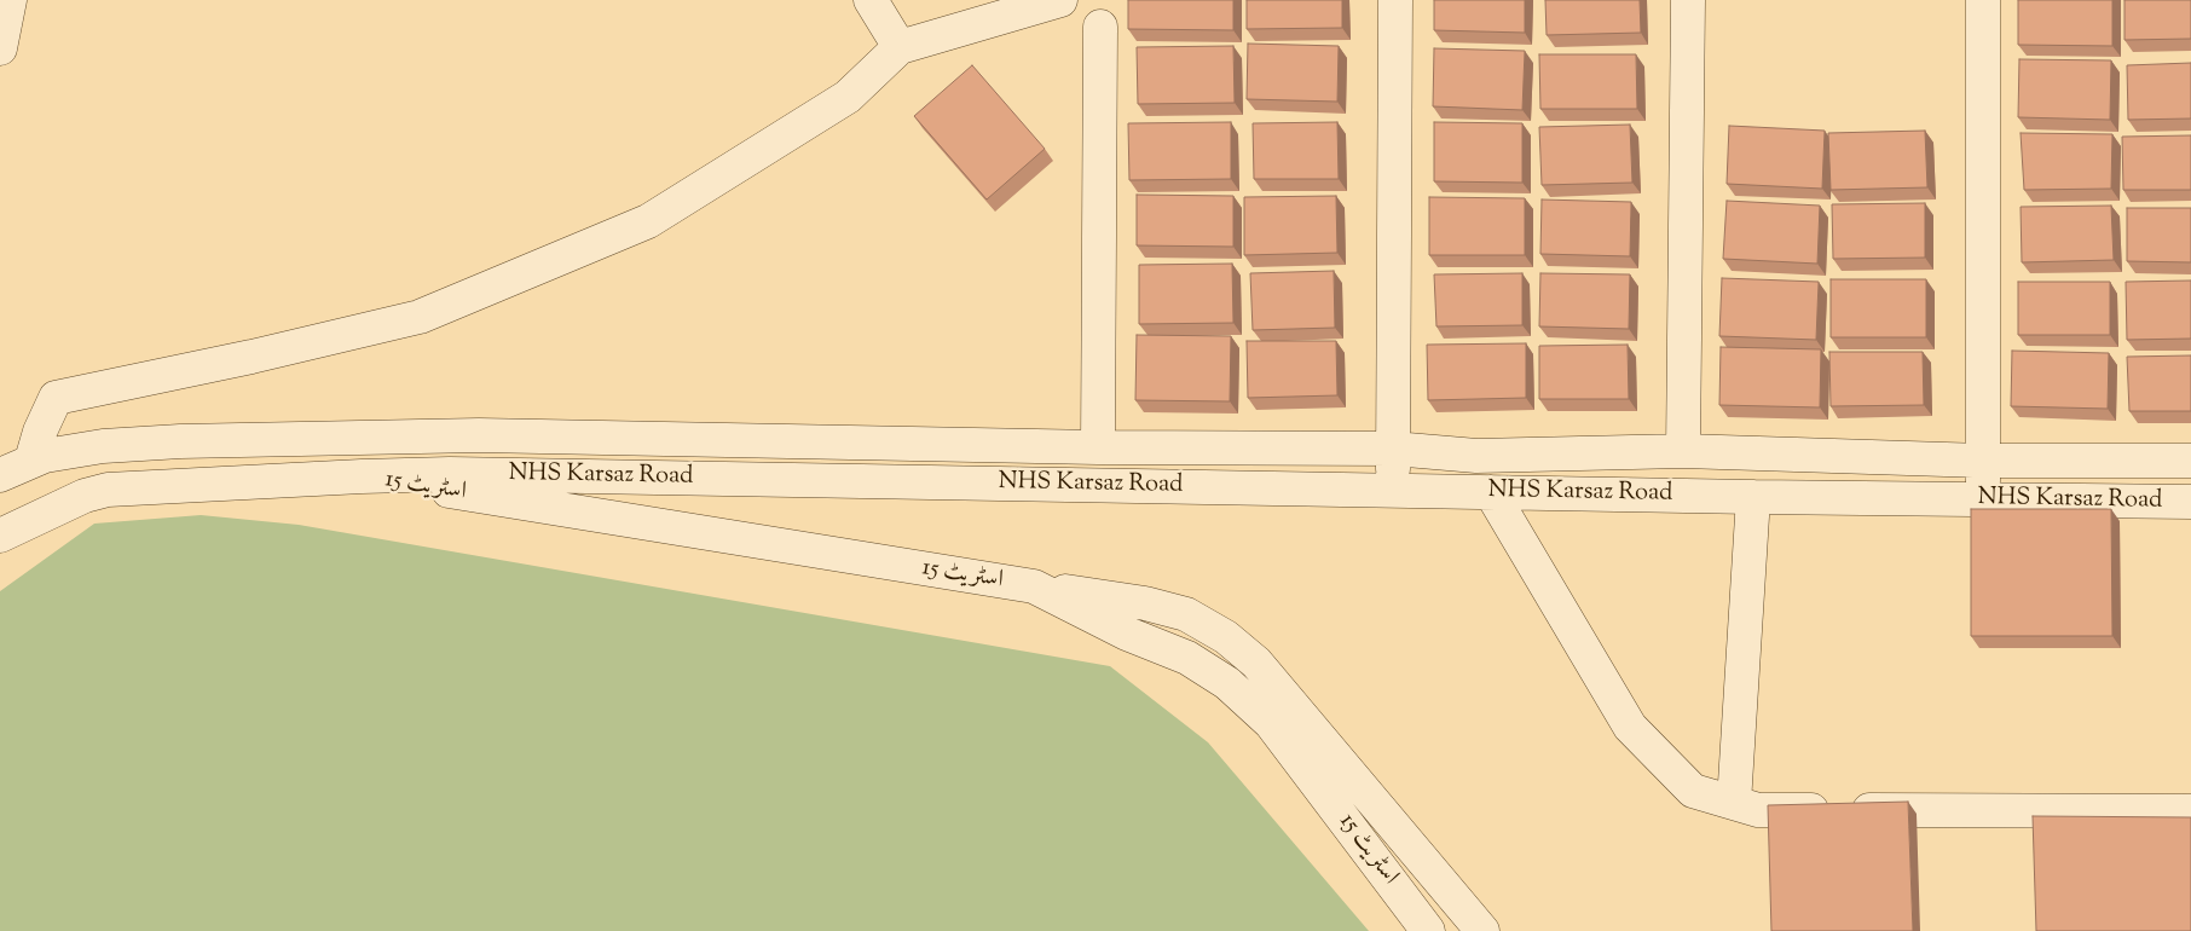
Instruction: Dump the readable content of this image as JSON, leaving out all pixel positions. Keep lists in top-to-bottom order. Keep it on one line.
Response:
{"streets":{"street":["NHS Karsaz Road","اسٹریٹ 15"]},"crossings":[["NHS Karsaz Road","اسٹریٹ 15"]]}
